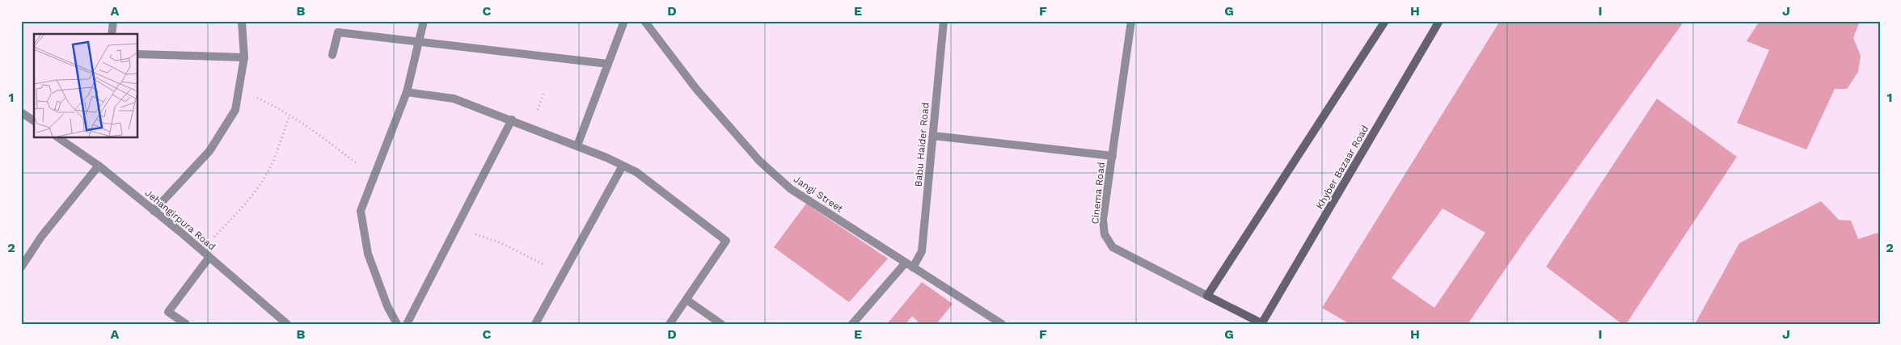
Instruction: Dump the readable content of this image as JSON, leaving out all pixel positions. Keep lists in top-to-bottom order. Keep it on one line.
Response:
{"streets":{"street":["Babu Haider Road","Khyber Bazaar Road","Cinema Road","Jangi Street","Jehangirpura Road"]},"crossings":[["Babu Haider Road","Jangi Street"],["Khyber Bazaar Road","Cinema Road"]],"grid":{"columns":["A","B","C","D","E","F","G","H","I","J"],"rows":["1","2"]}}
